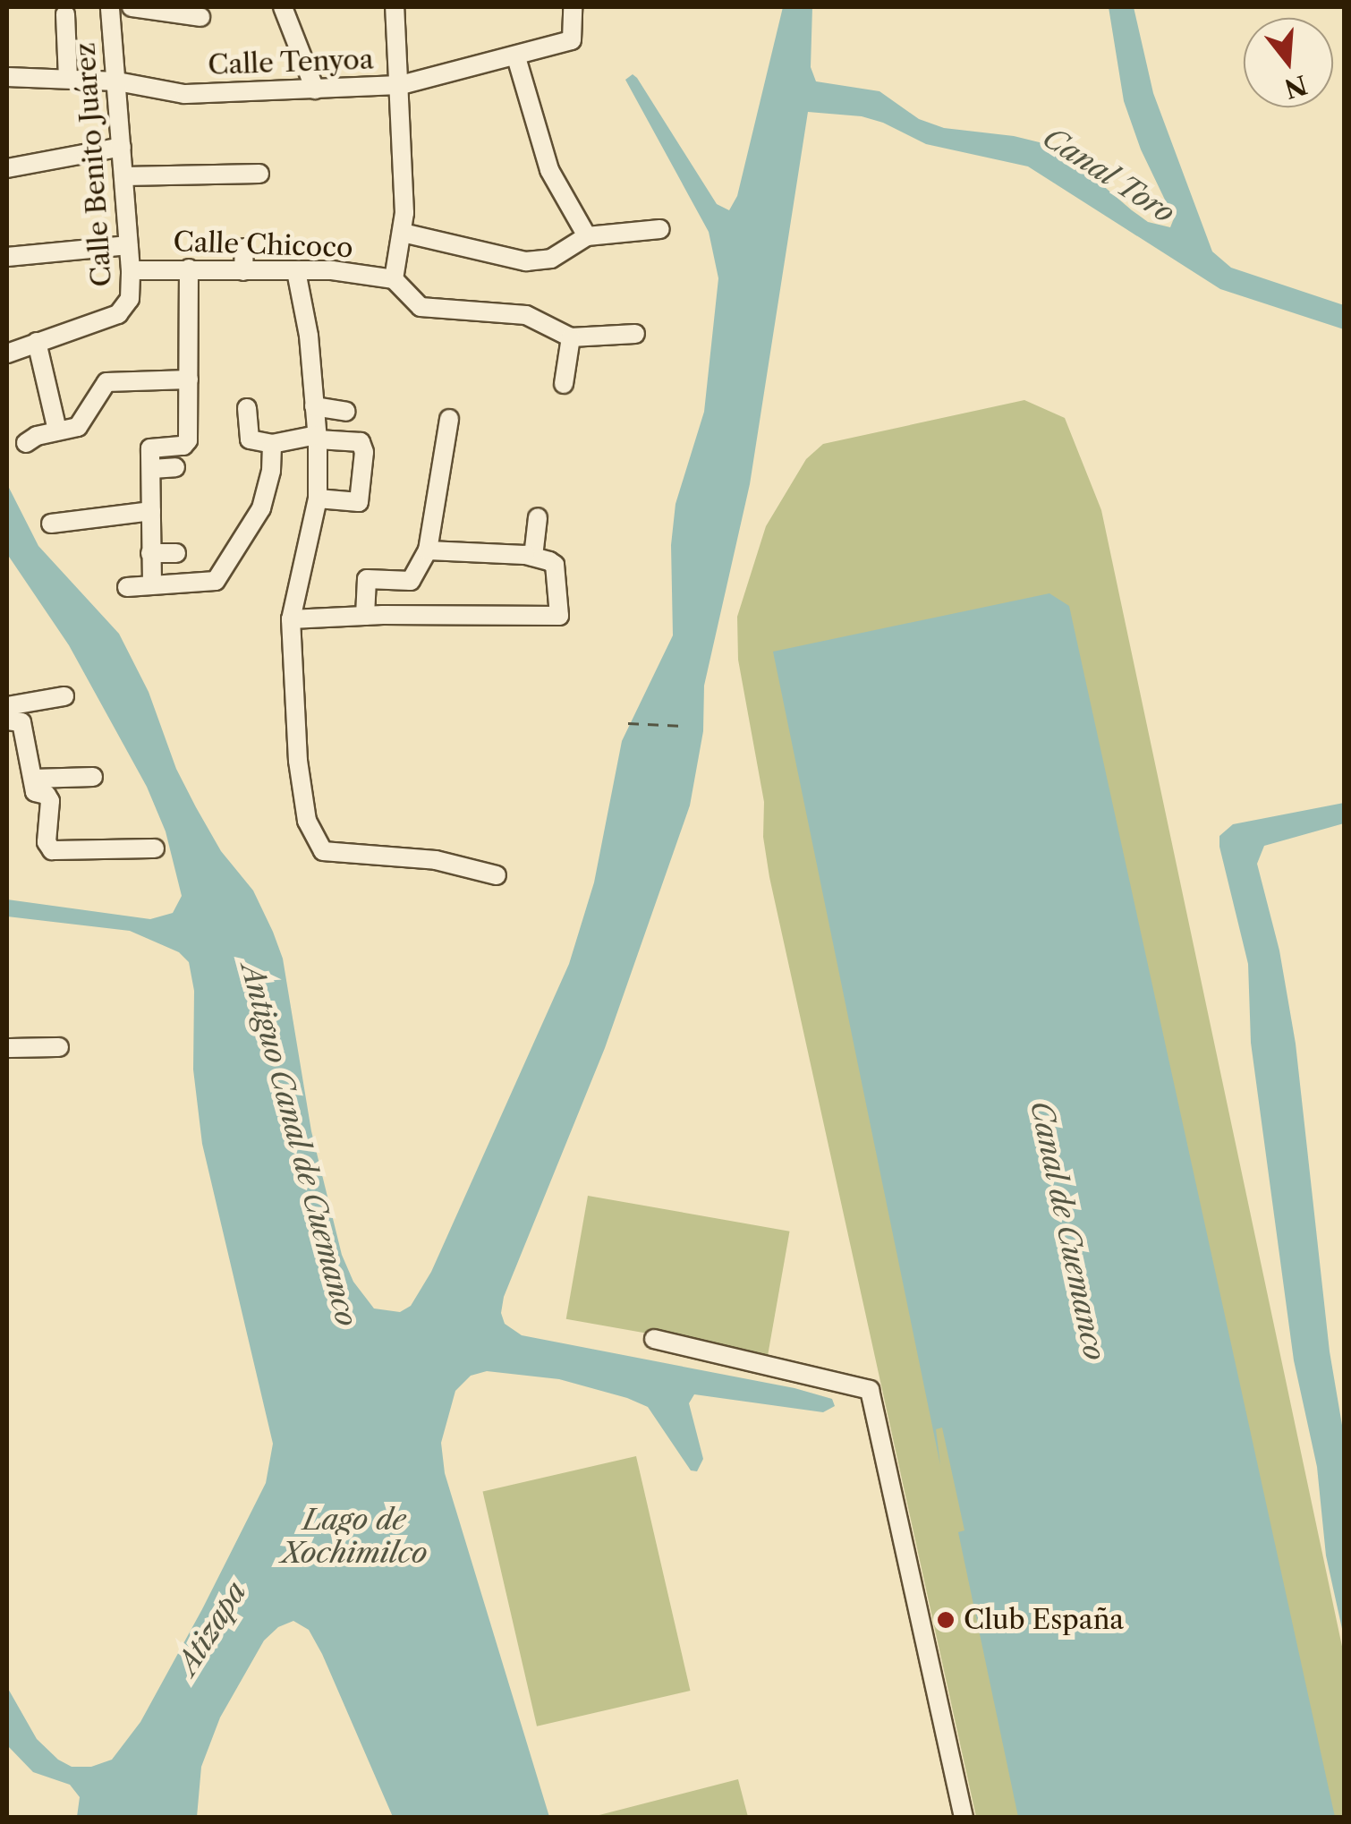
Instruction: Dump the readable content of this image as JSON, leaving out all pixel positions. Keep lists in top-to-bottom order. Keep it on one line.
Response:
{"streets":{"street":["Calle Tenyoa","Calle Benito Juárez","Calle Chicoco"]},"crossings":[["Calle Tenyoa","Calle Benito Juárez"],["Calle Benito Juárez","Calle Chicoco"]],"water":["Canal Toro","Antiguo Canal de Cuemanco","Canal de Cuemanco","Lago de Xochimilco","Atizapa"],"places":["Club España"],"north":"bottom"}
